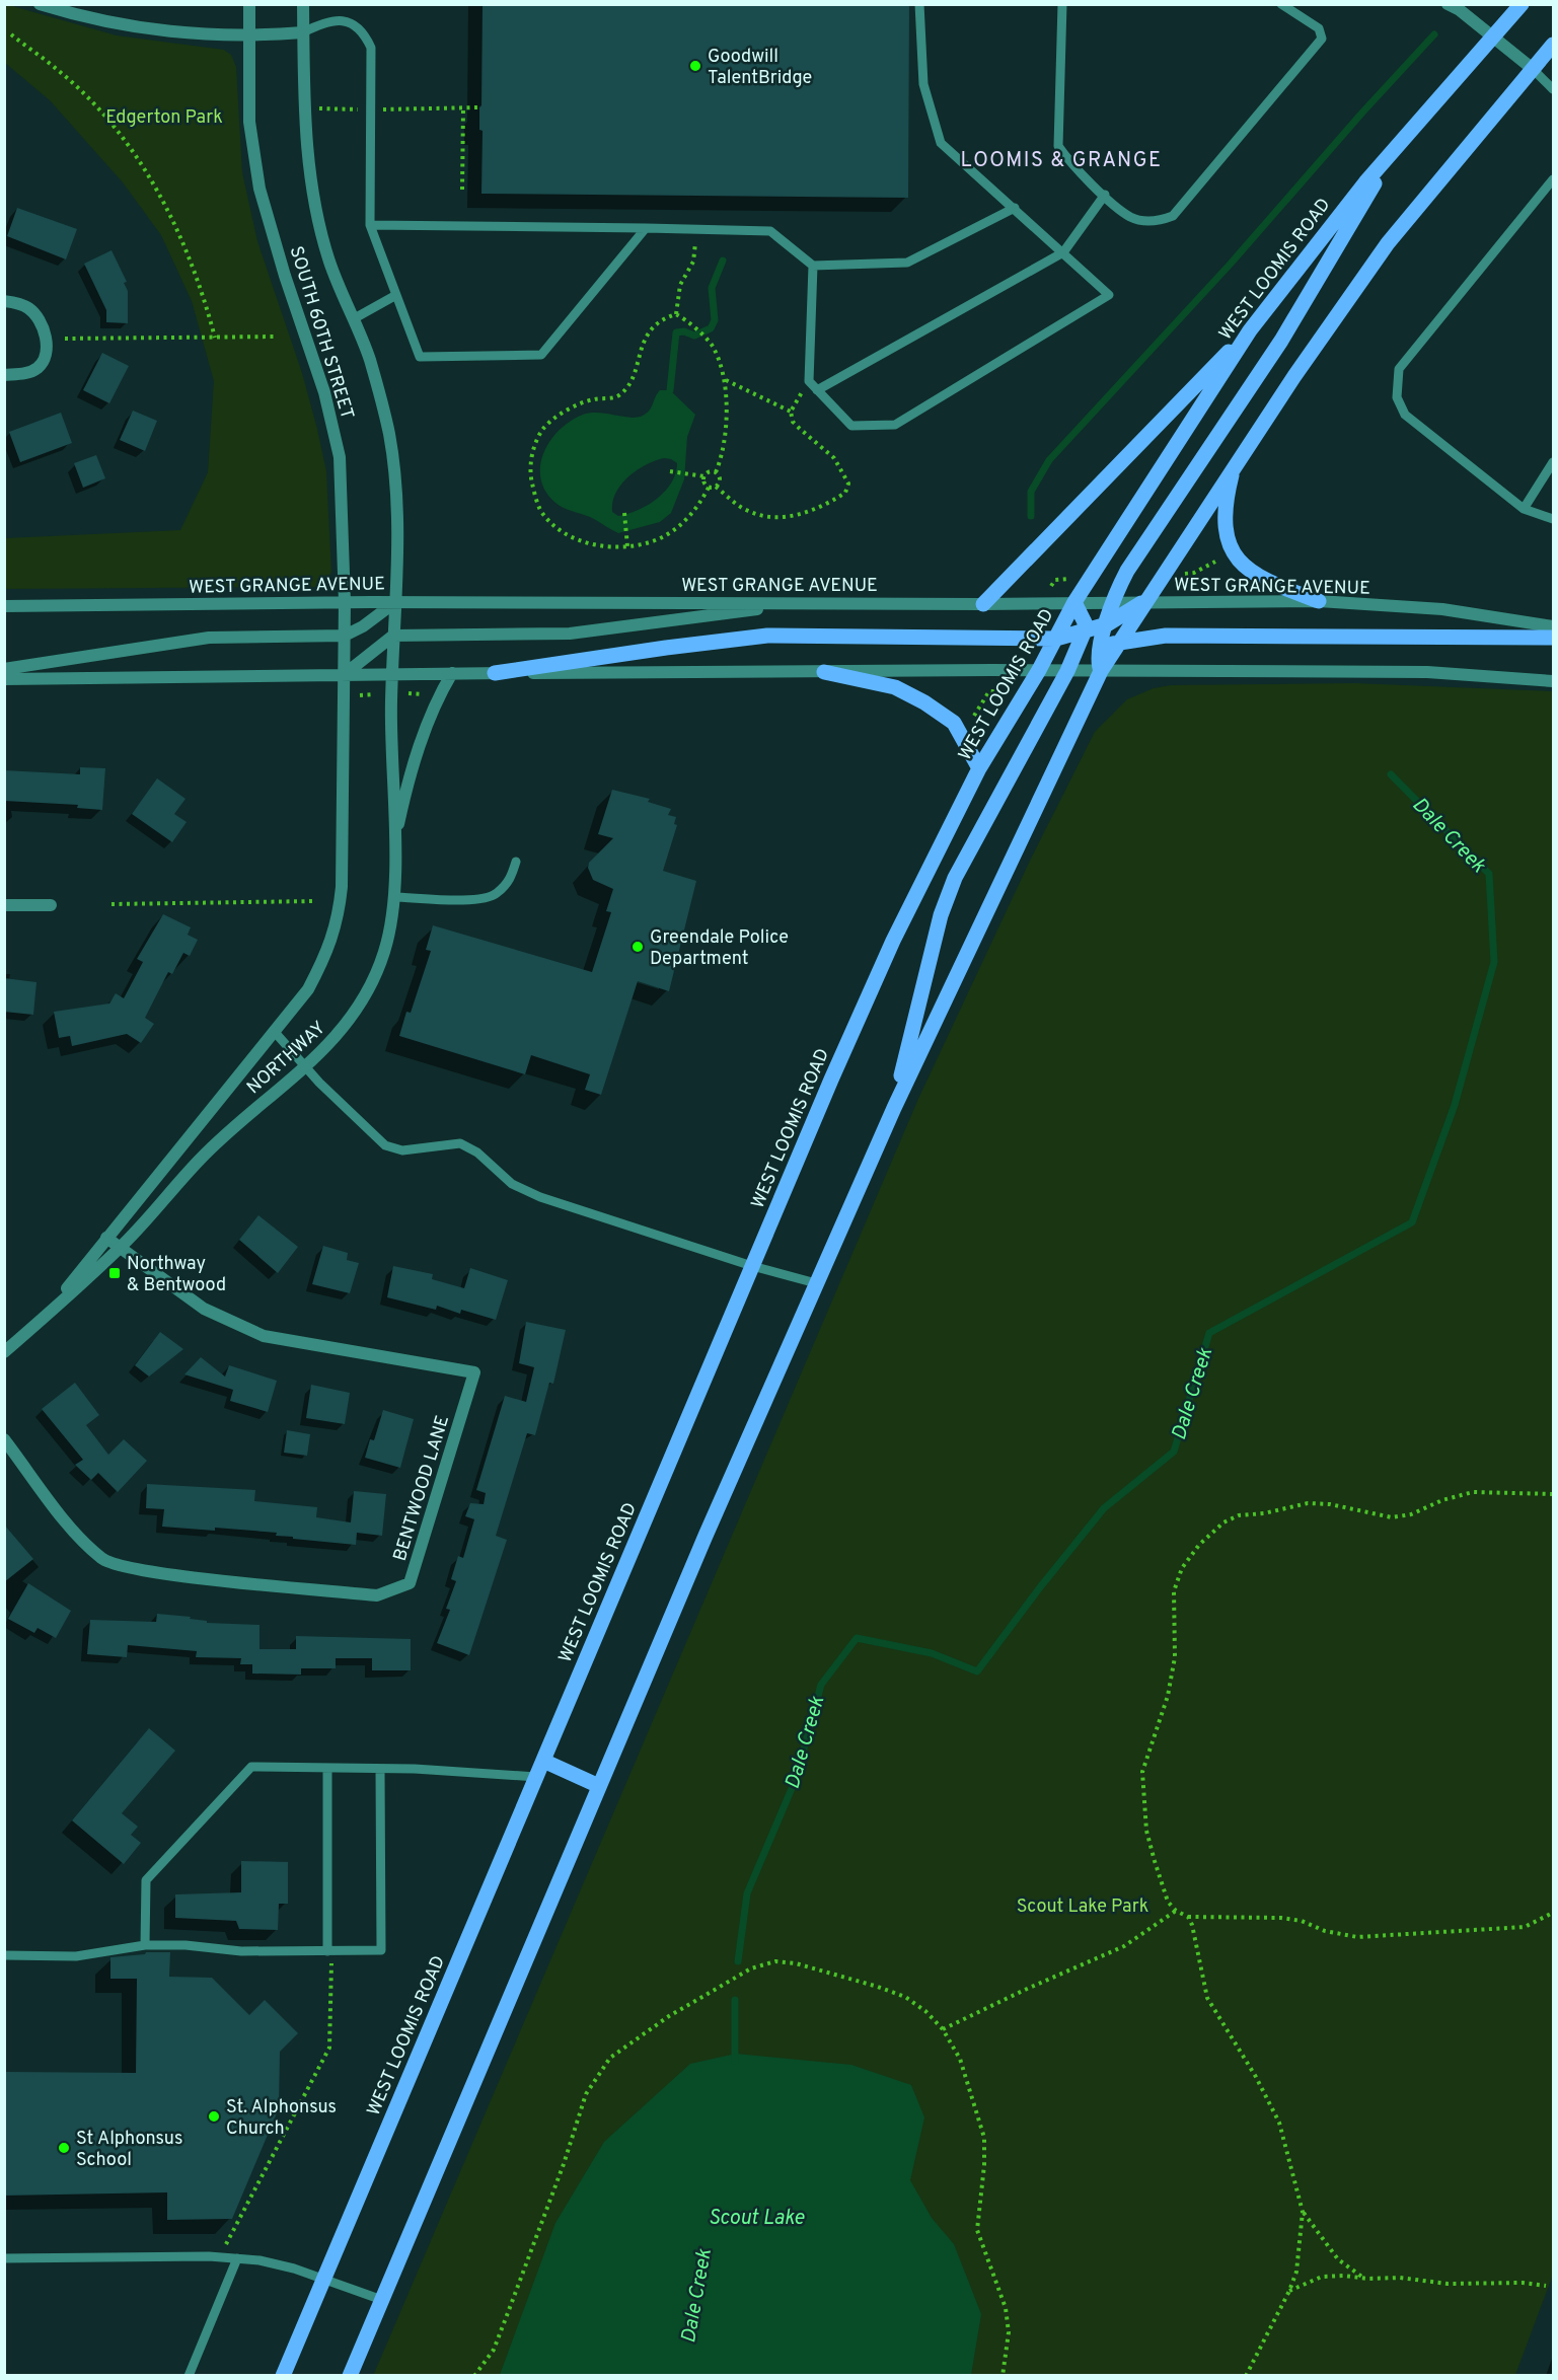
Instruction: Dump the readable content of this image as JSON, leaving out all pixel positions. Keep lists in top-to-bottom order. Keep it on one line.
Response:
{"streets":{"main road":["WEST LOOMIS ROAD"],"street":["SOUTH 60TH STREET","WEST GRANGE AVENUE","NORTHWAY","BENTWOOD LANE"]},"crossings":[["WEST LOOMIS ROAD","WEST GRANGE AVENUE"],["SOUTH 60TH STREET","WEST GRANGE AVENUE"],["SOUTH 60TH STREET","NORTHWAY"],["NORTHWAY","BENTWOOD LANE"]],"districts":["LOOMIS & GRANGE"],"water":["Dale Creek","Scout Lake"],"parks":["Edgerton Park","Scout Lake Park"],"places":{"other":["Goodwill TalentBridge","Greendale Police Department","St. Alphonsus Church","St Alphonsus School"],"transit":["Northway & Bentwood"]}}
